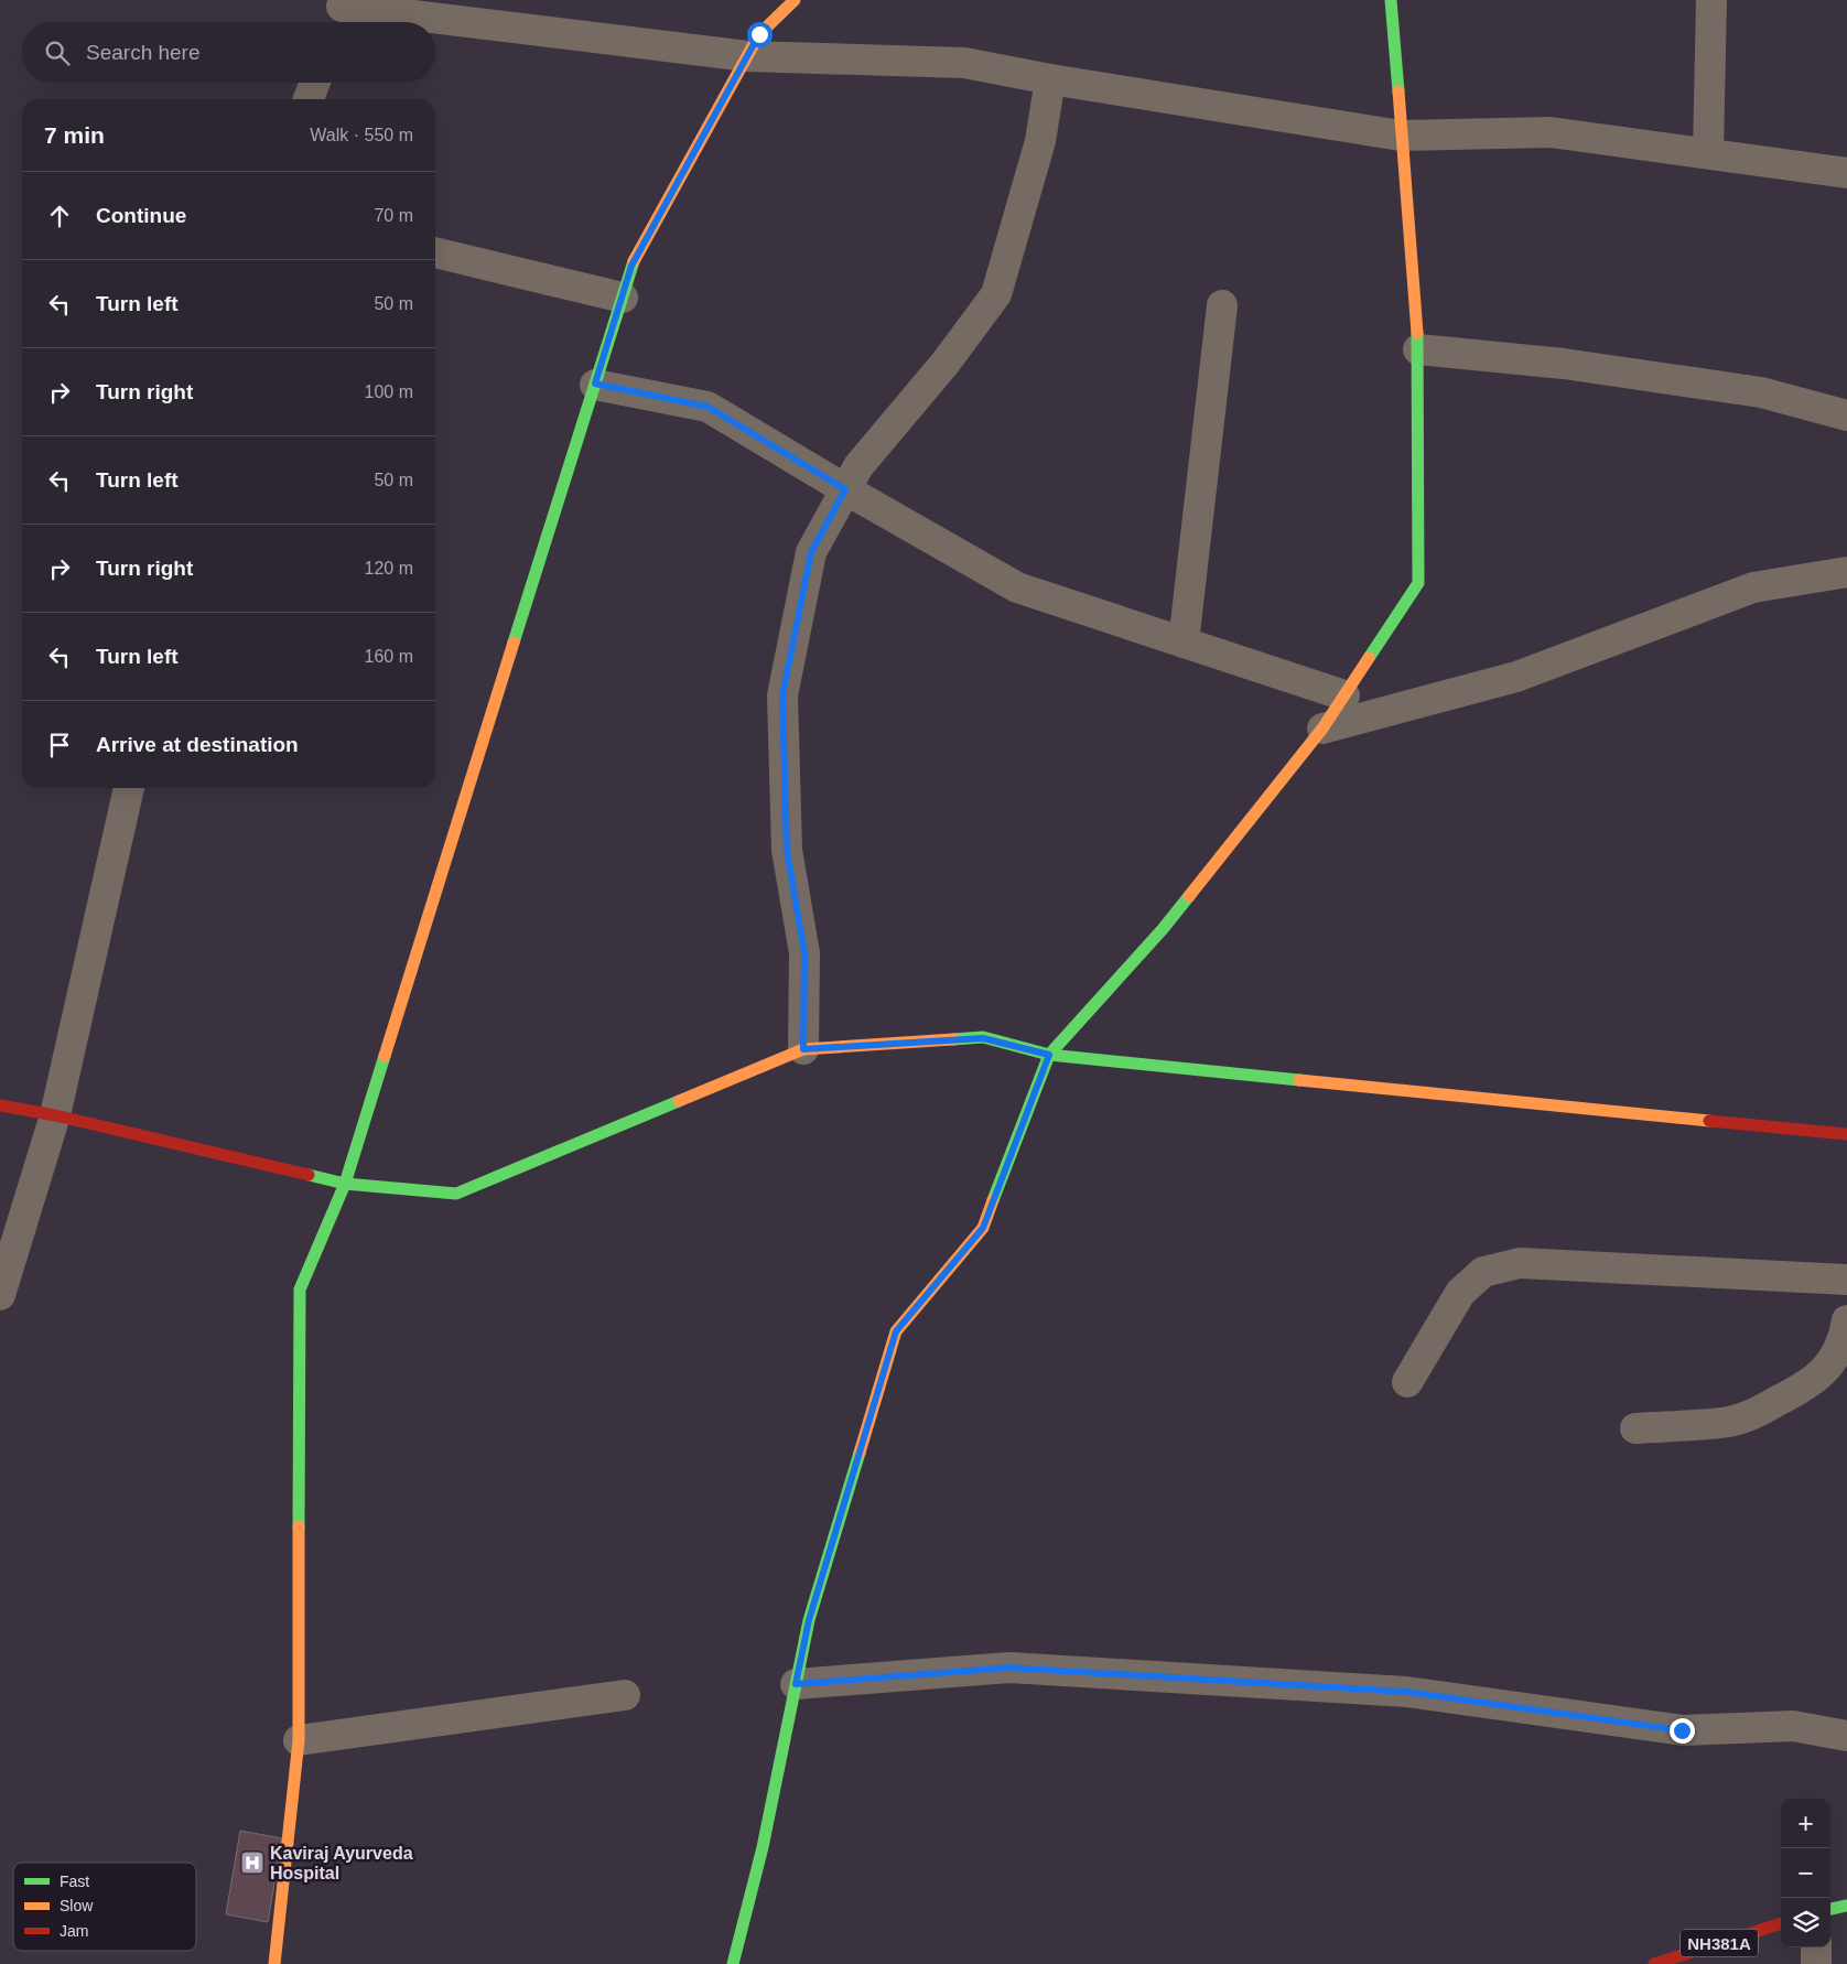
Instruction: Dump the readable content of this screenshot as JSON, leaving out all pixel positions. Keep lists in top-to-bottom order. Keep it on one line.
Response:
{"streets":{"main road":["NH381A"]},"places":{"hospital":["Kaviraj Ayurveda Hospital"]},"legend":["Fast","Slow","Jam"],"page":{"search":"Search here","heading":["7 min","Walk · 550 m"],"list":[["Continue","70 m"],["Turn left","50 m"],["Turn right","100 m"],["Turn left","50 m"],["Turn right","120 m"],["Turn left","160 m"],"Arrive at destination"],"map_buttons":["+","−"]}}
